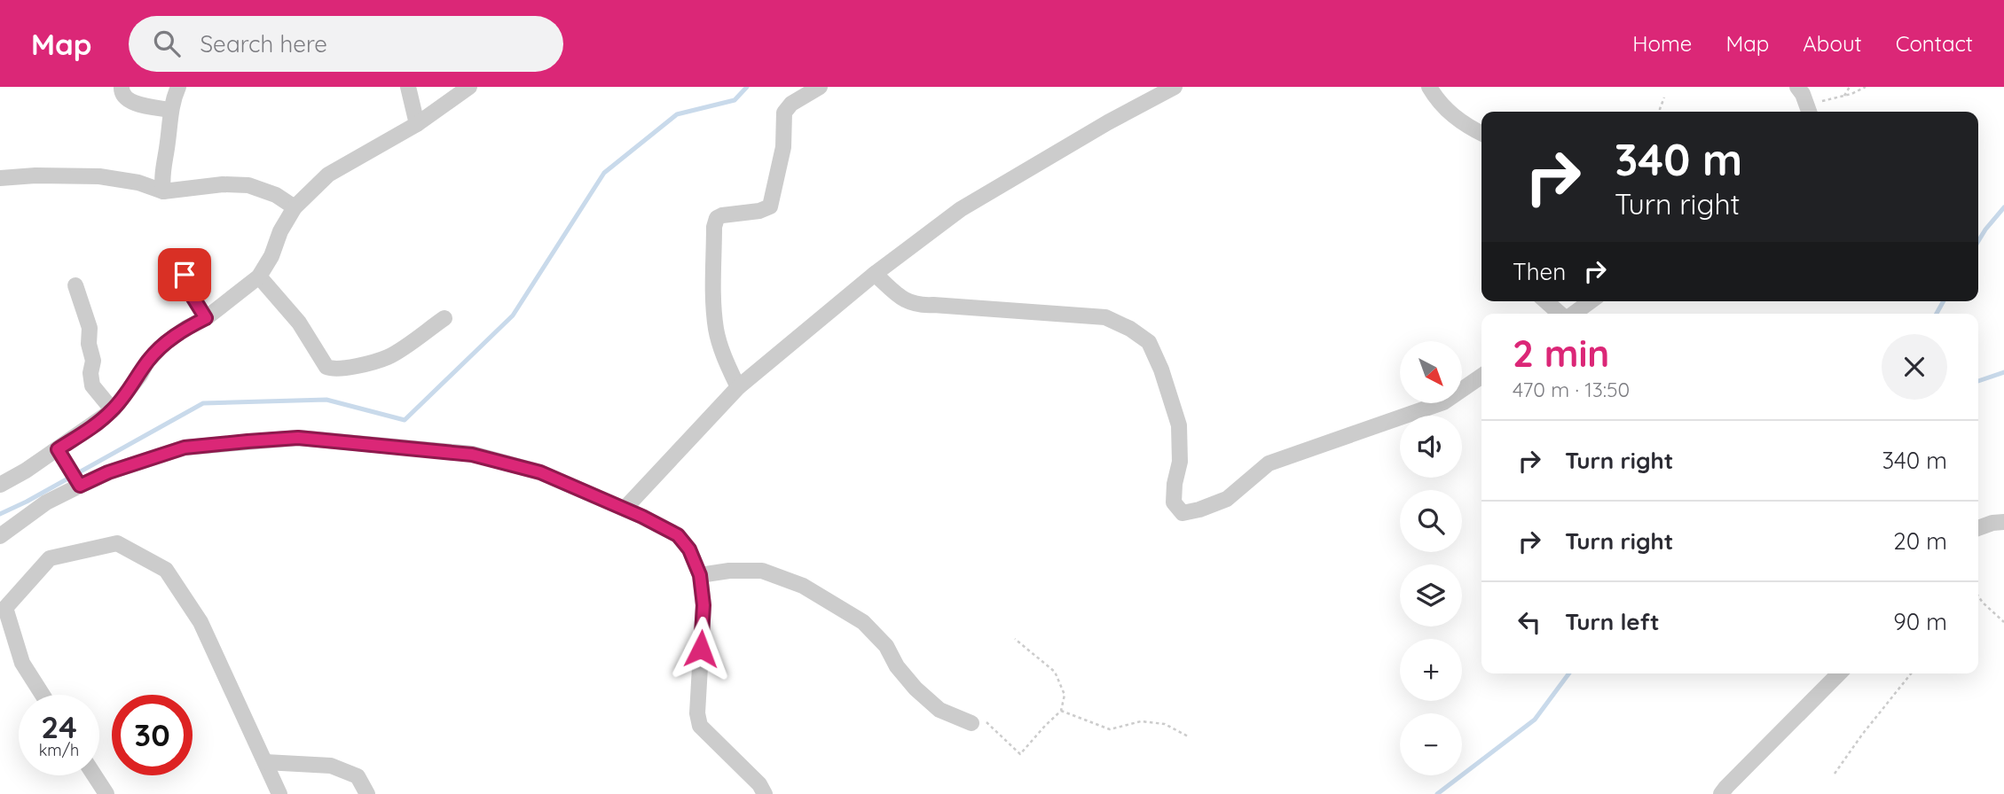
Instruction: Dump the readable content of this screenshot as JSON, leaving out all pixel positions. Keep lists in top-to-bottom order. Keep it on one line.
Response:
{"north":"bottom right","page":{"header":"Map","search":"Search here","nav":["Home","Map","About","Contact"],"turn":["340 m","Turn right"],"then":"Then","heading":["2 min","470 m · 13:50"],"map_buttons":["+","−"],"list":[{"name":"Turn right","value":"340 m"},{"name":"Turn right","value":"20 m"},{"name":"Turn left","value":"90 m"}],"speed":"24 km/h","limit":"30"}}
